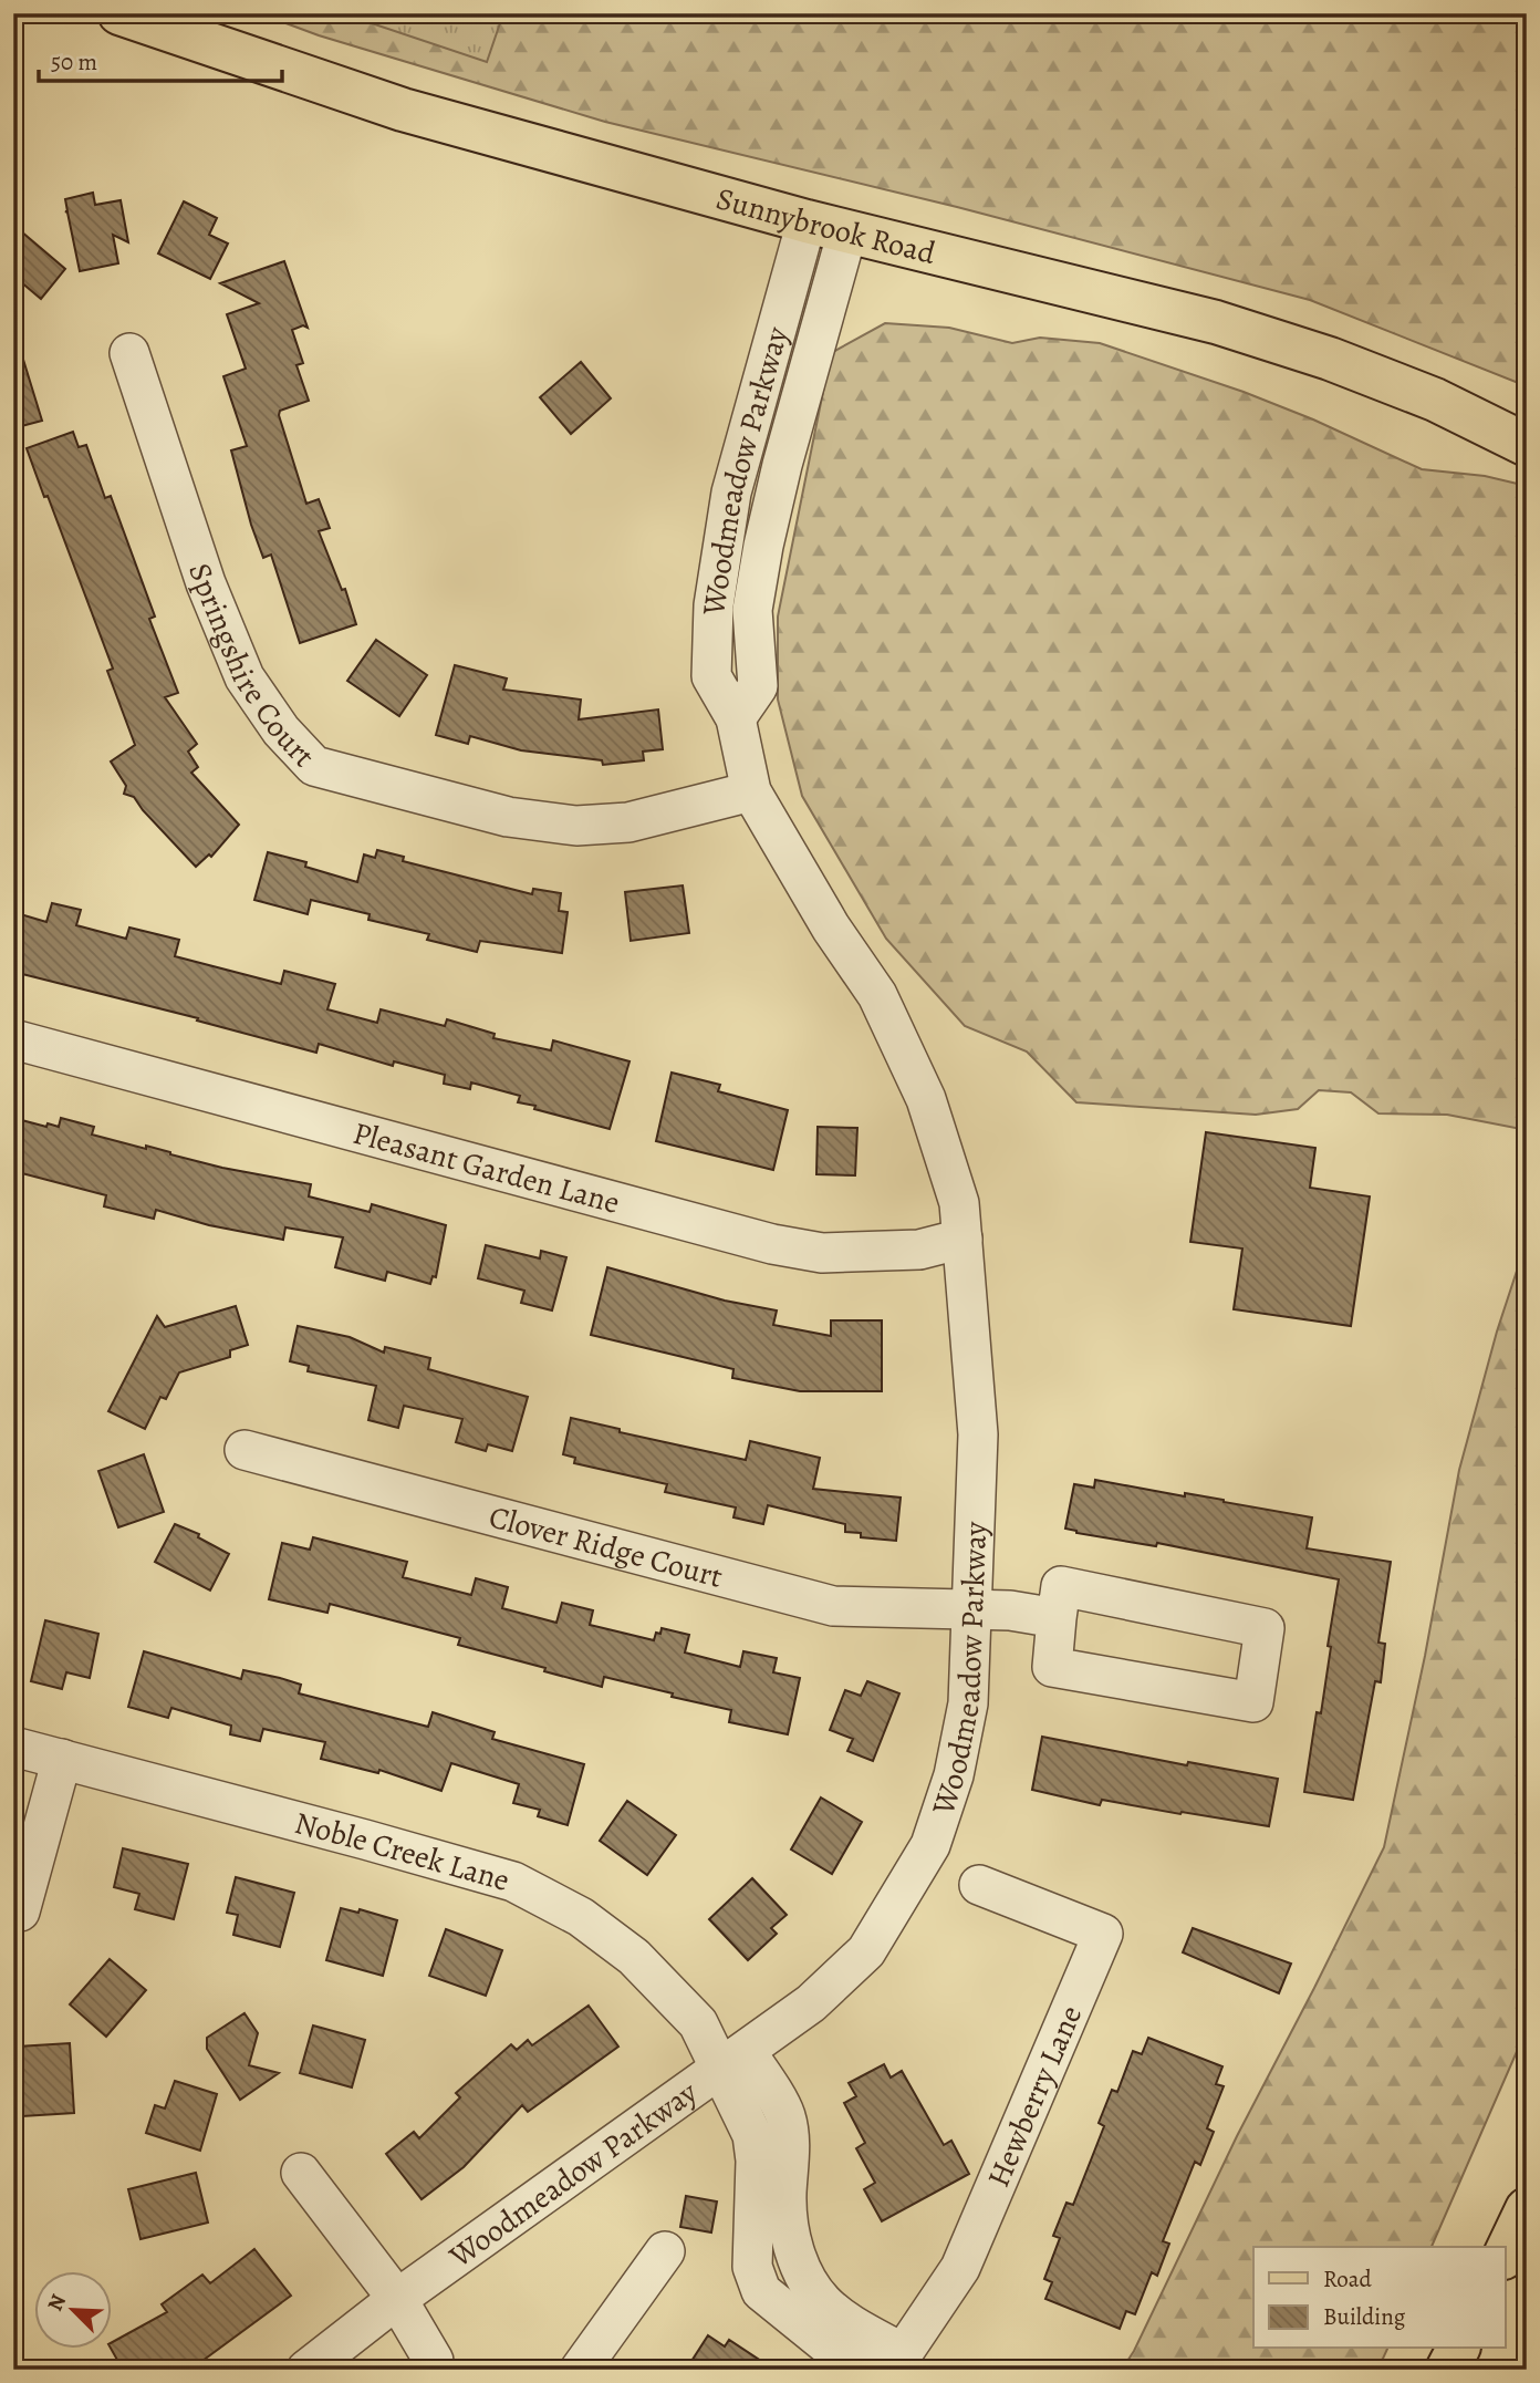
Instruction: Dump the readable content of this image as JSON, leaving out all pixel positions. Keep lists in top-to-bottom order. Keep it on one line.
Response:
{"streets":{"main road":["Sunnybrook Road"],"street":["Woodmeadow Parkway","Springshire Court","Pleasant Garden Lane","Clover Ridge Court","Noble Creek Lane","Hewberry Lane"]},"crossings":[["Sunnybrook Road","Woodmeadow Parkway"],["Woodmeadow Parkway","Springshire Court"],["Woodmeadow Parkway","Pleasant Garden Lane"],["Woodmeadow Parkway","Clover Ridge Court"],["Woodmeadow Parkway","Noble Creek Lane"]],"legend":["Road","Building"],"scale_bar":"50 m","north":"top left"}
